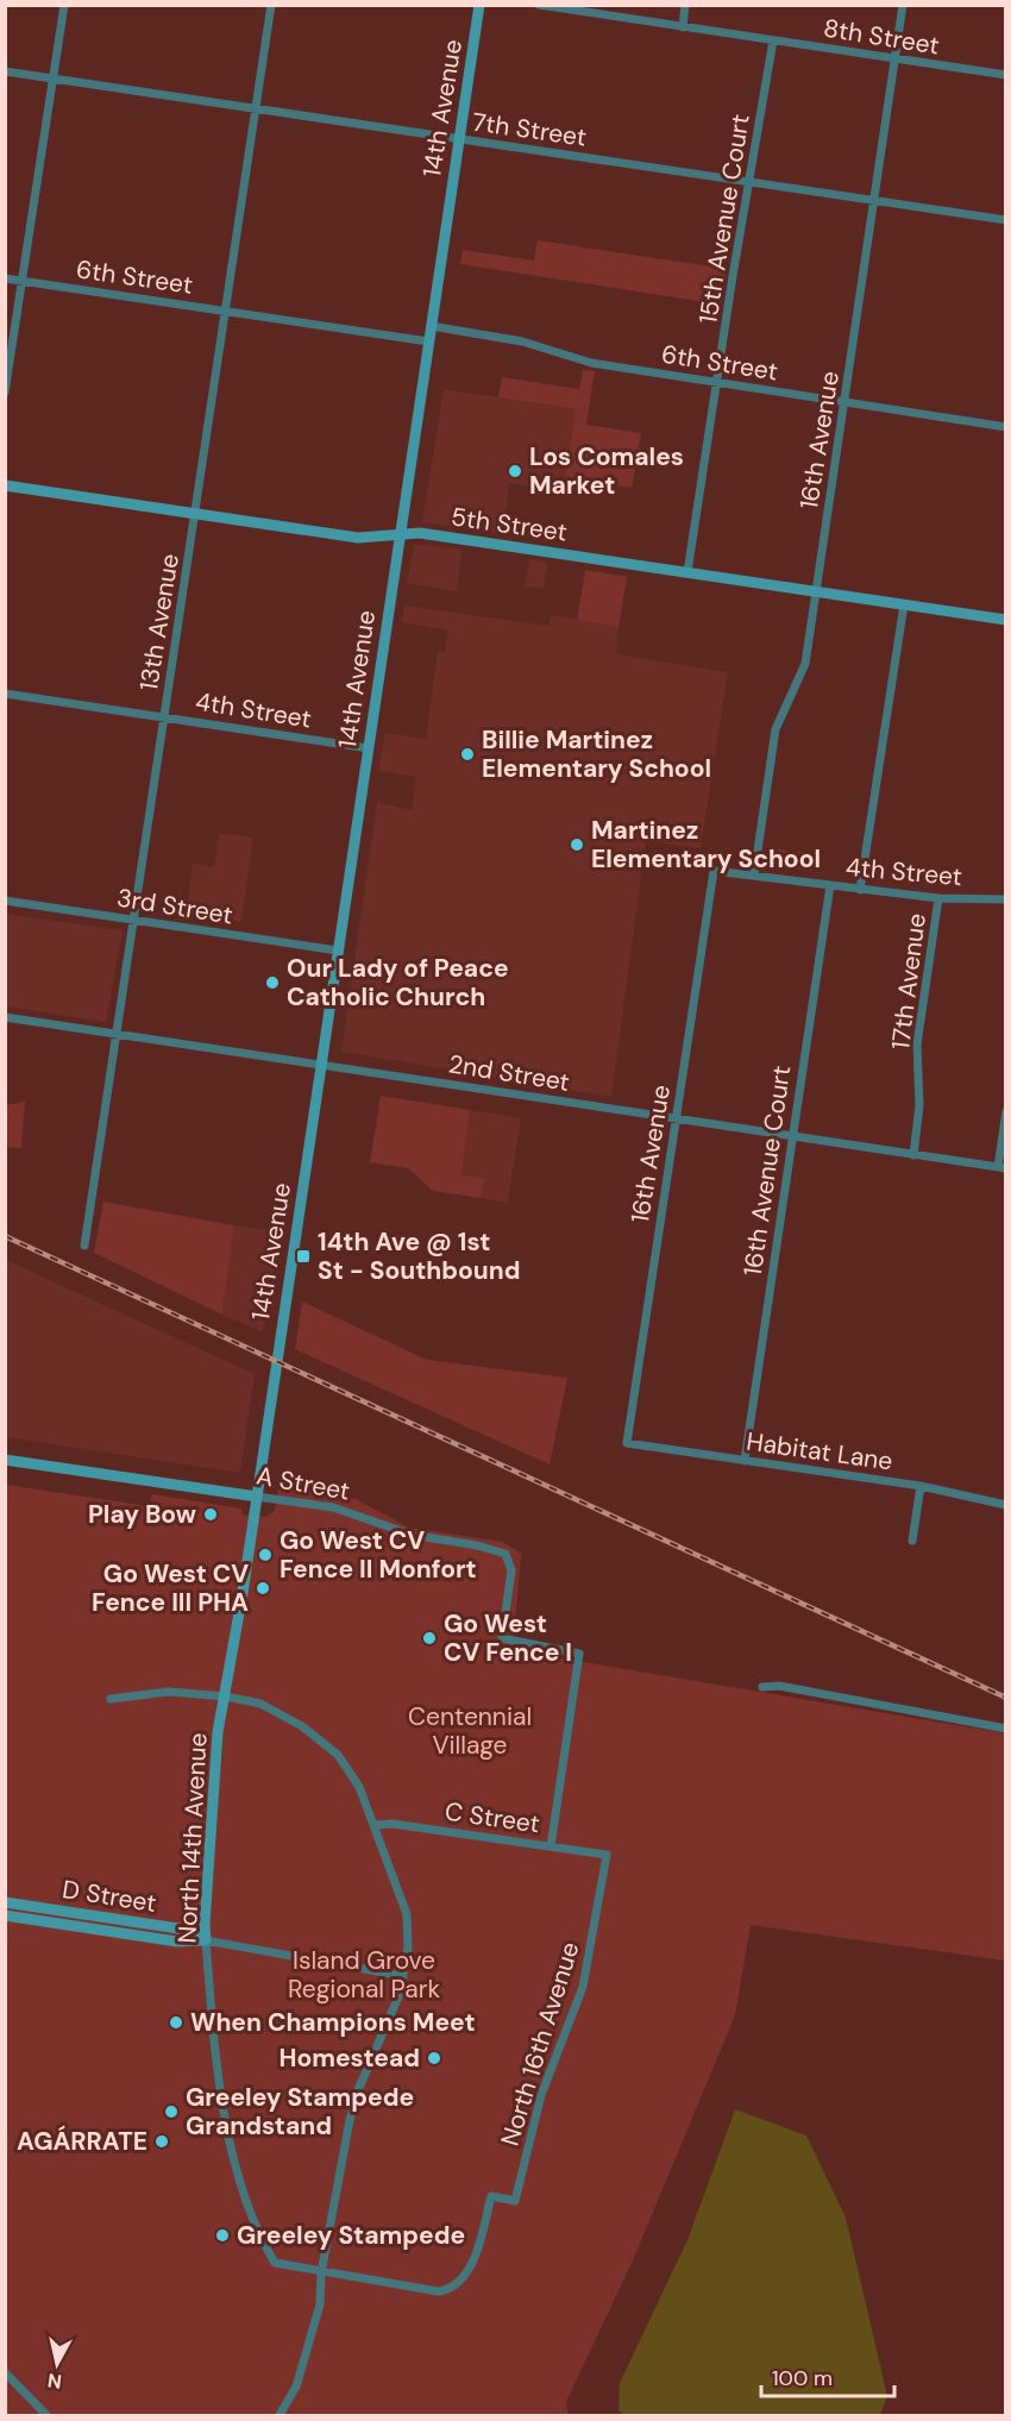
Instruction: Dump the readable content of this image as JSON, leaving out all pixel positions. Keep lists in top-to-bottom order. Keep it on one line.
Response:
{"streets":{"street":["8th Street","14th Avenue","7th Street","15th Avenue Court","6th Street","16th Avenue","5th Street","13th Avenue","4th Street","3rd Street","17th Avenue","2nd Street","16th Avenue Court","Habitat Lane","A Street","C Street","North 14th Avenue","D Street","North 16th Avenue"]},"crossings":[["8th Street","15th Avenue Court"],["8th Street","16th Avenue"],["14th Avenue","7th Street"],["14th Avenue","6th Street"],["14th Avenue","5th Street"],["14th Avenue","4th Street"],["14th Avenue","3rd Street"],["14th Avenue","2nd Street"],["14th Avenue","North 14th Avenue"],["7th Street","15th Avenue Court"],["7th Street","16th Avenue"],["7th Street","13th Avenue"],["15th Avenue Court","6th Street"],["15th Avenue Court","5th Street"],["6th Street","16th Avenue"],["6th Street","13th Avenue"],["16th Avenue","5th Street"],["16th Avenue","4th Street"],["16th Avenue","2nd Street"],["16th Avenue","Habitat Lane"],["5th Street","13th Avenue"],["13th Avenue","4th Street"],["13th Avenue","3rd Street"],["13th Avenue","2nd Street"],["4th Street","17th Avenue"],["4th Street","16th Avenue Court"],["17th Avenue","2nd Street"],["2nd Street","16th Avenue Court"],["16th Avenue Court","Habitat Lane"],["A Street","C Street"],["A Street","North 14th Avenue"],["C Street","North 16th Avenue"],["North 14th Avenue","D Street"],["North 14th Avenue","North 16th Avenue"]],"parks":["Centennial Village","Island Grove Regional Park"],"places":{"other":["Los Comales Market","Billie Martinez Elementary School","Martinez Elementary School","Our Lady of Peace Catholic Church","Play Bow","Go West CV Fence II Monfort","Go West CV Fence III PHA","Go West CV Fence I","When Champions Meet","Homestead","Greeley Stampede Grandstand","AGÁRRATE","Greeley Stampede"],"transit":["14th Ave @ 1st St - Southbound"]},"scale_bar":"100 m","north":"bottom"}
